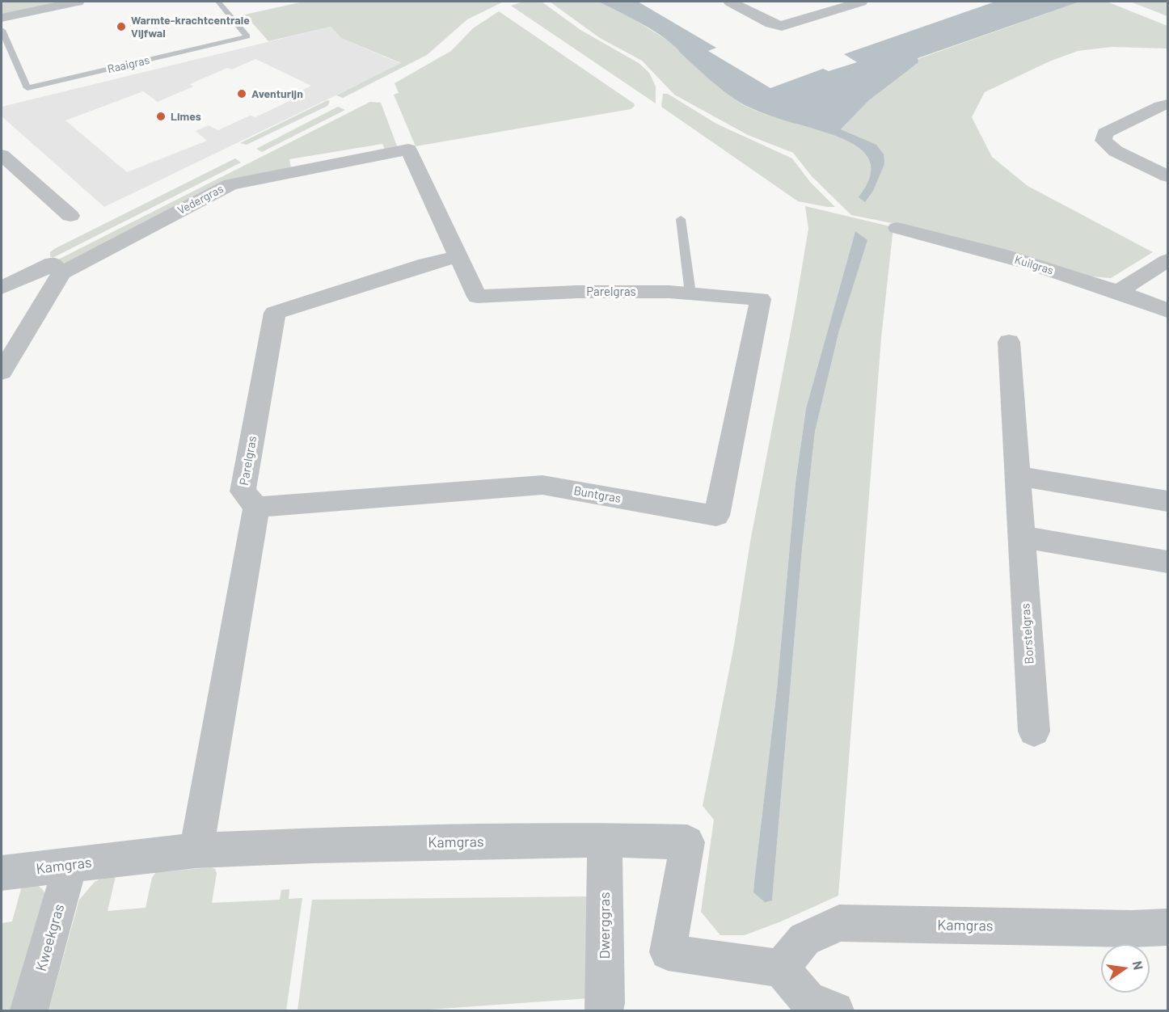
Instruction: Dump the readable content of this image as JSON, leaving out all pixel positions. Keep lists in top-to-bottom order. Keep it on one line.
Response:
{"streets":{"street":["Vedergras","Kuilgras","Parelgras","Buntgras","Borstelgras","Kamgras","Dwerggras","Kweekgras"],"lane":["Raaigras"]},"crossings":[["Vedergras","Parelgras"],["Parelgras","Buntgras"],["Kamgras","Dwerggras"],["Kamgras","Kweekgras"]],"places":["Warmte-krachtcentrale Vijfwal","Aventurijn","Limes"],"north":"right"}
